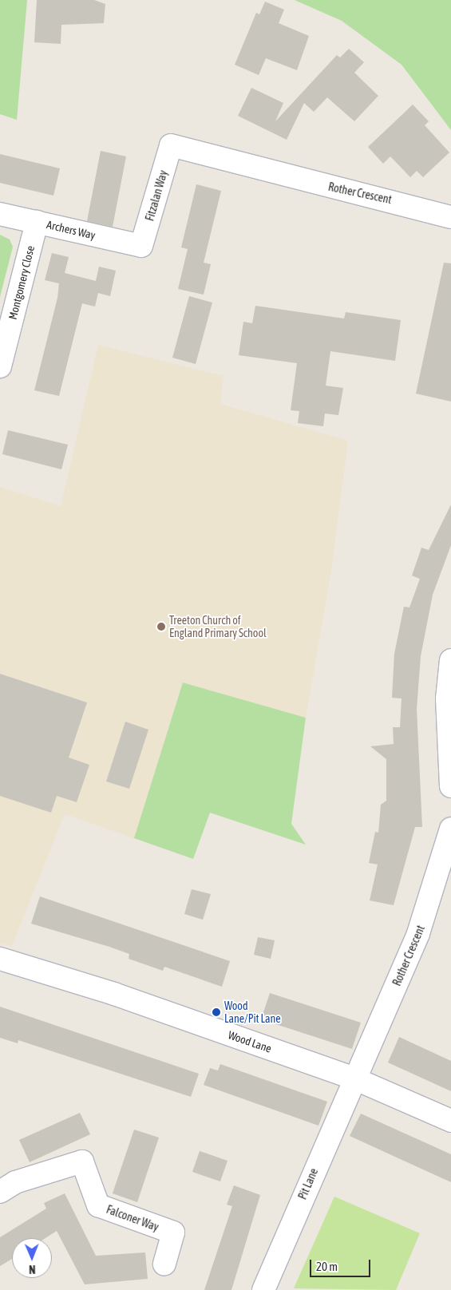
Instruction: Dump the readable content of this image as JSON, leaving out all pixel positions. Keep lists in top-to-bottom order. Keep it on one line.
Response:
{"streets":{"street":["Rother Crescent","Fitzalan Way","Archers Way","Montgomery Close","Wood Lane","Pit Lane","Falconer Way"]},"crossings":[["Rother Crescent","Fitzalan Way"],["Rother Crescent","Wood Lane"],["Rother Crescent","Pit Lane"],["Fitzalan Way","Archers Way"],["Archers Way","Montgomery Close"],["Wood Lane","Pit Lane"]],"places":["Treeton Church of England Primary School","Wood Lane/Pit Lane"],"scale_bar":"20 m","north":"bottom"}
